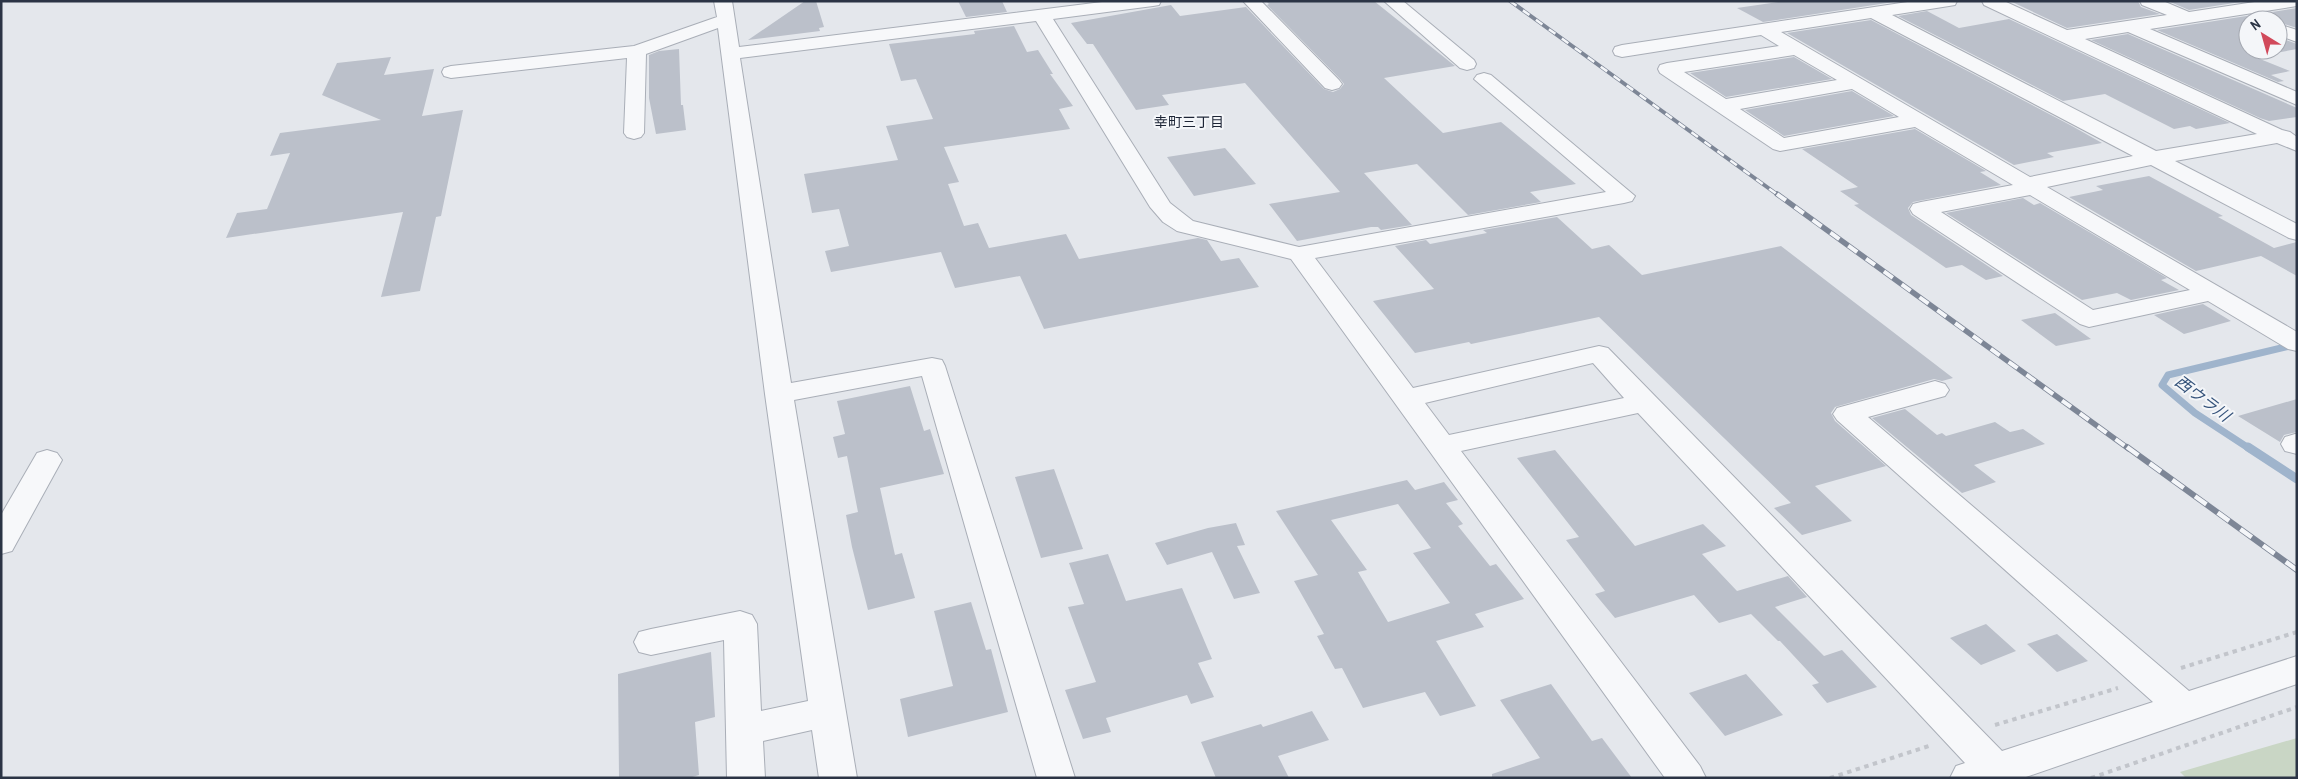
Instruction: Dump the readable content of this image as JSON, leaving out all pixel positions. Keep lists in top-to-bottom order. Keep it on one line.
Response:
{"districts":["幸町三丁目"],"water":["西ウラ川"],"north":"top left"}
